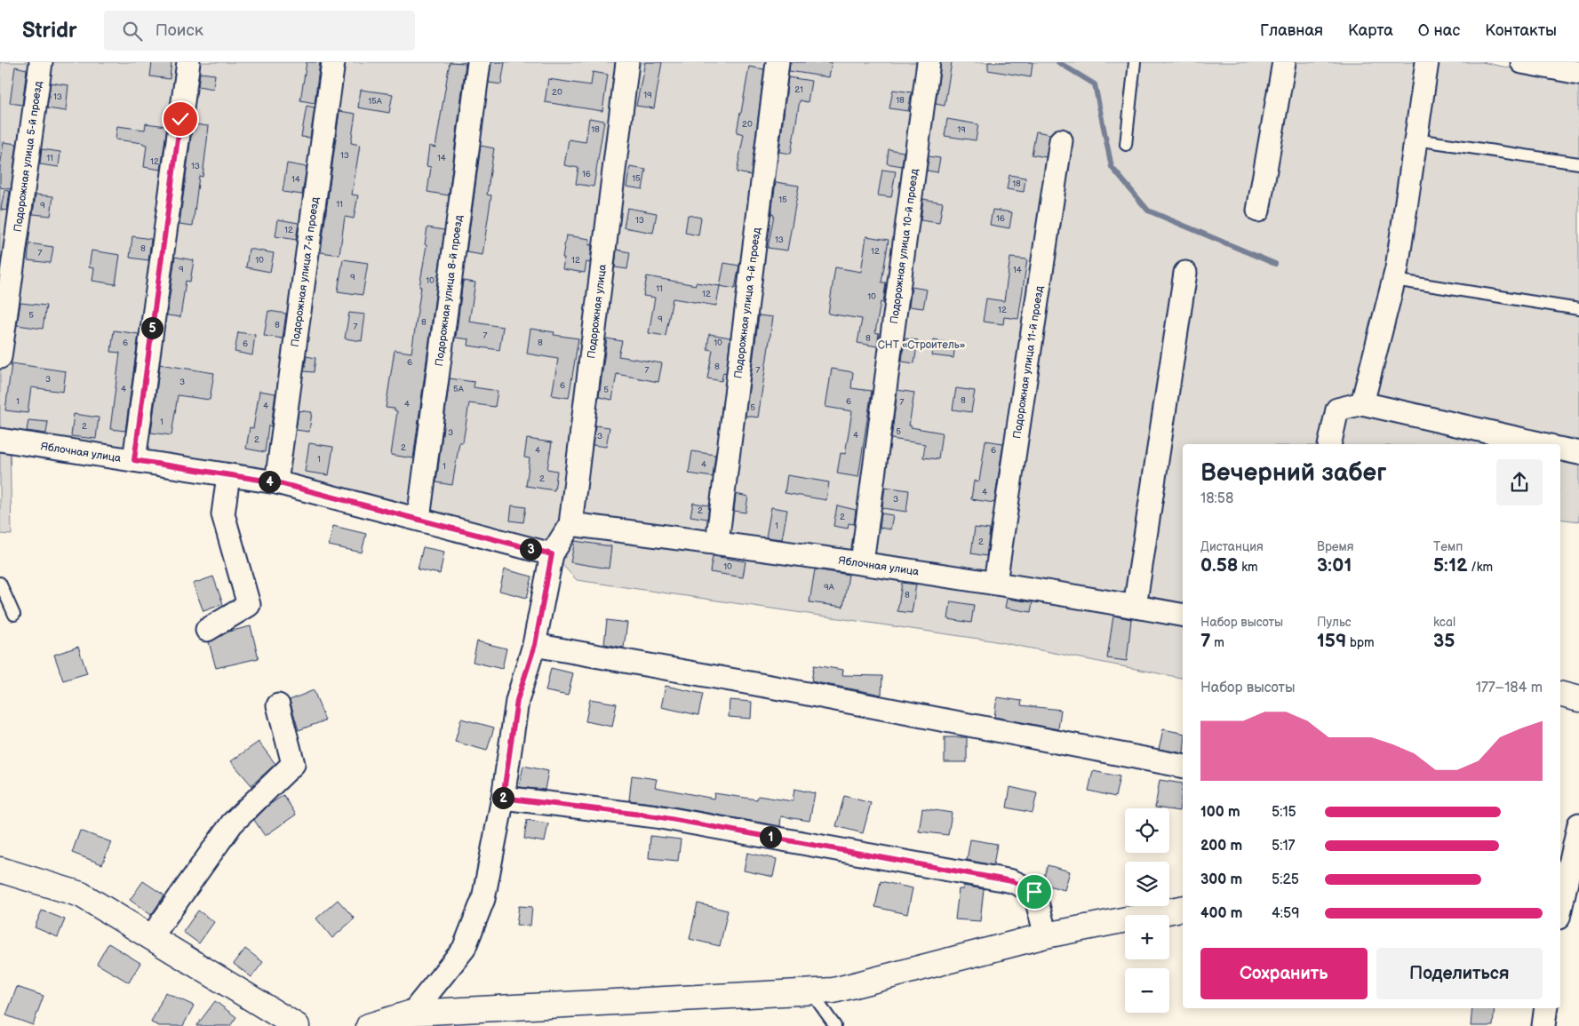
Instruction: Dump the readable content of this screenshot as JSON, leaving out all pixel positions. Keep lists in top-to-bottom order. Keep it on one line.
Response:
{"streets":{"street":["Подорожная улица 5-й проезд","Подорожная улица 10-й проезд","Подорожная улица 7-й проезд","Подорожная улица 8-й проезд","Подорожная улица 9-й проезд","Подорожная улица","Подорожная улица 11-й проезд","Яблочная улица"]},"crossings":[["Подорожная улица 10-й проезд","Яблочная улица"],["Подорожная улица 7-й проезд","Яблочная улица"],["Подорожная улица 8-й проезд","Яблочная улица"],["Подорожная улица 9-й проезд","Яблочная улица"],["Подорожная улица","Яблочная улица"],["Подорожная улица 11-й проезд","Яблочная улица"]],"parks":["СНТ «Строитель»"],"house_numbers":["21","20","19","13","18","15А","20","18","19","13","11","14","12","13","16","15","14","18","15","11","9","16","13","12","13","8","12","7","10","12","9","14","9","10","11","12","10","12","5","9","8","8","7","7","8","6","8","10","6","6","8","7","7","3","3","6","4","5А","5","8","1","6","7","4","4","5","1","2","5","3","4","3","2","2","4","6","1","4","1","2","4","3","2","2","1","2","10","9А","8"],"page":{"header":"Stridr","search":"Поиск","nav":["Главная","Карта","О нас","Контакты"],"pins":["5","4","3","2","1"],"heading":["Вечерний забег","18:58"],"stats":[["Дистанция","0.58 km"],["Время","3:01"],["Темп","5:12 /km"],["Набор высоты","7 m"],["Пульс","159 bpm"],["kcal","35"]],"chart":["Набор высоты","177–184 m"],"list":[{"name":"100 m","note":"5:15"},{"name":"200 m","note":"5:17"},{"name":"300 m","note":"5:25"},{"name":"400 m","note":"4:59"}],"map_buttons":["+","−"],"buttons":["Сохранить","Поделиться"]}}
